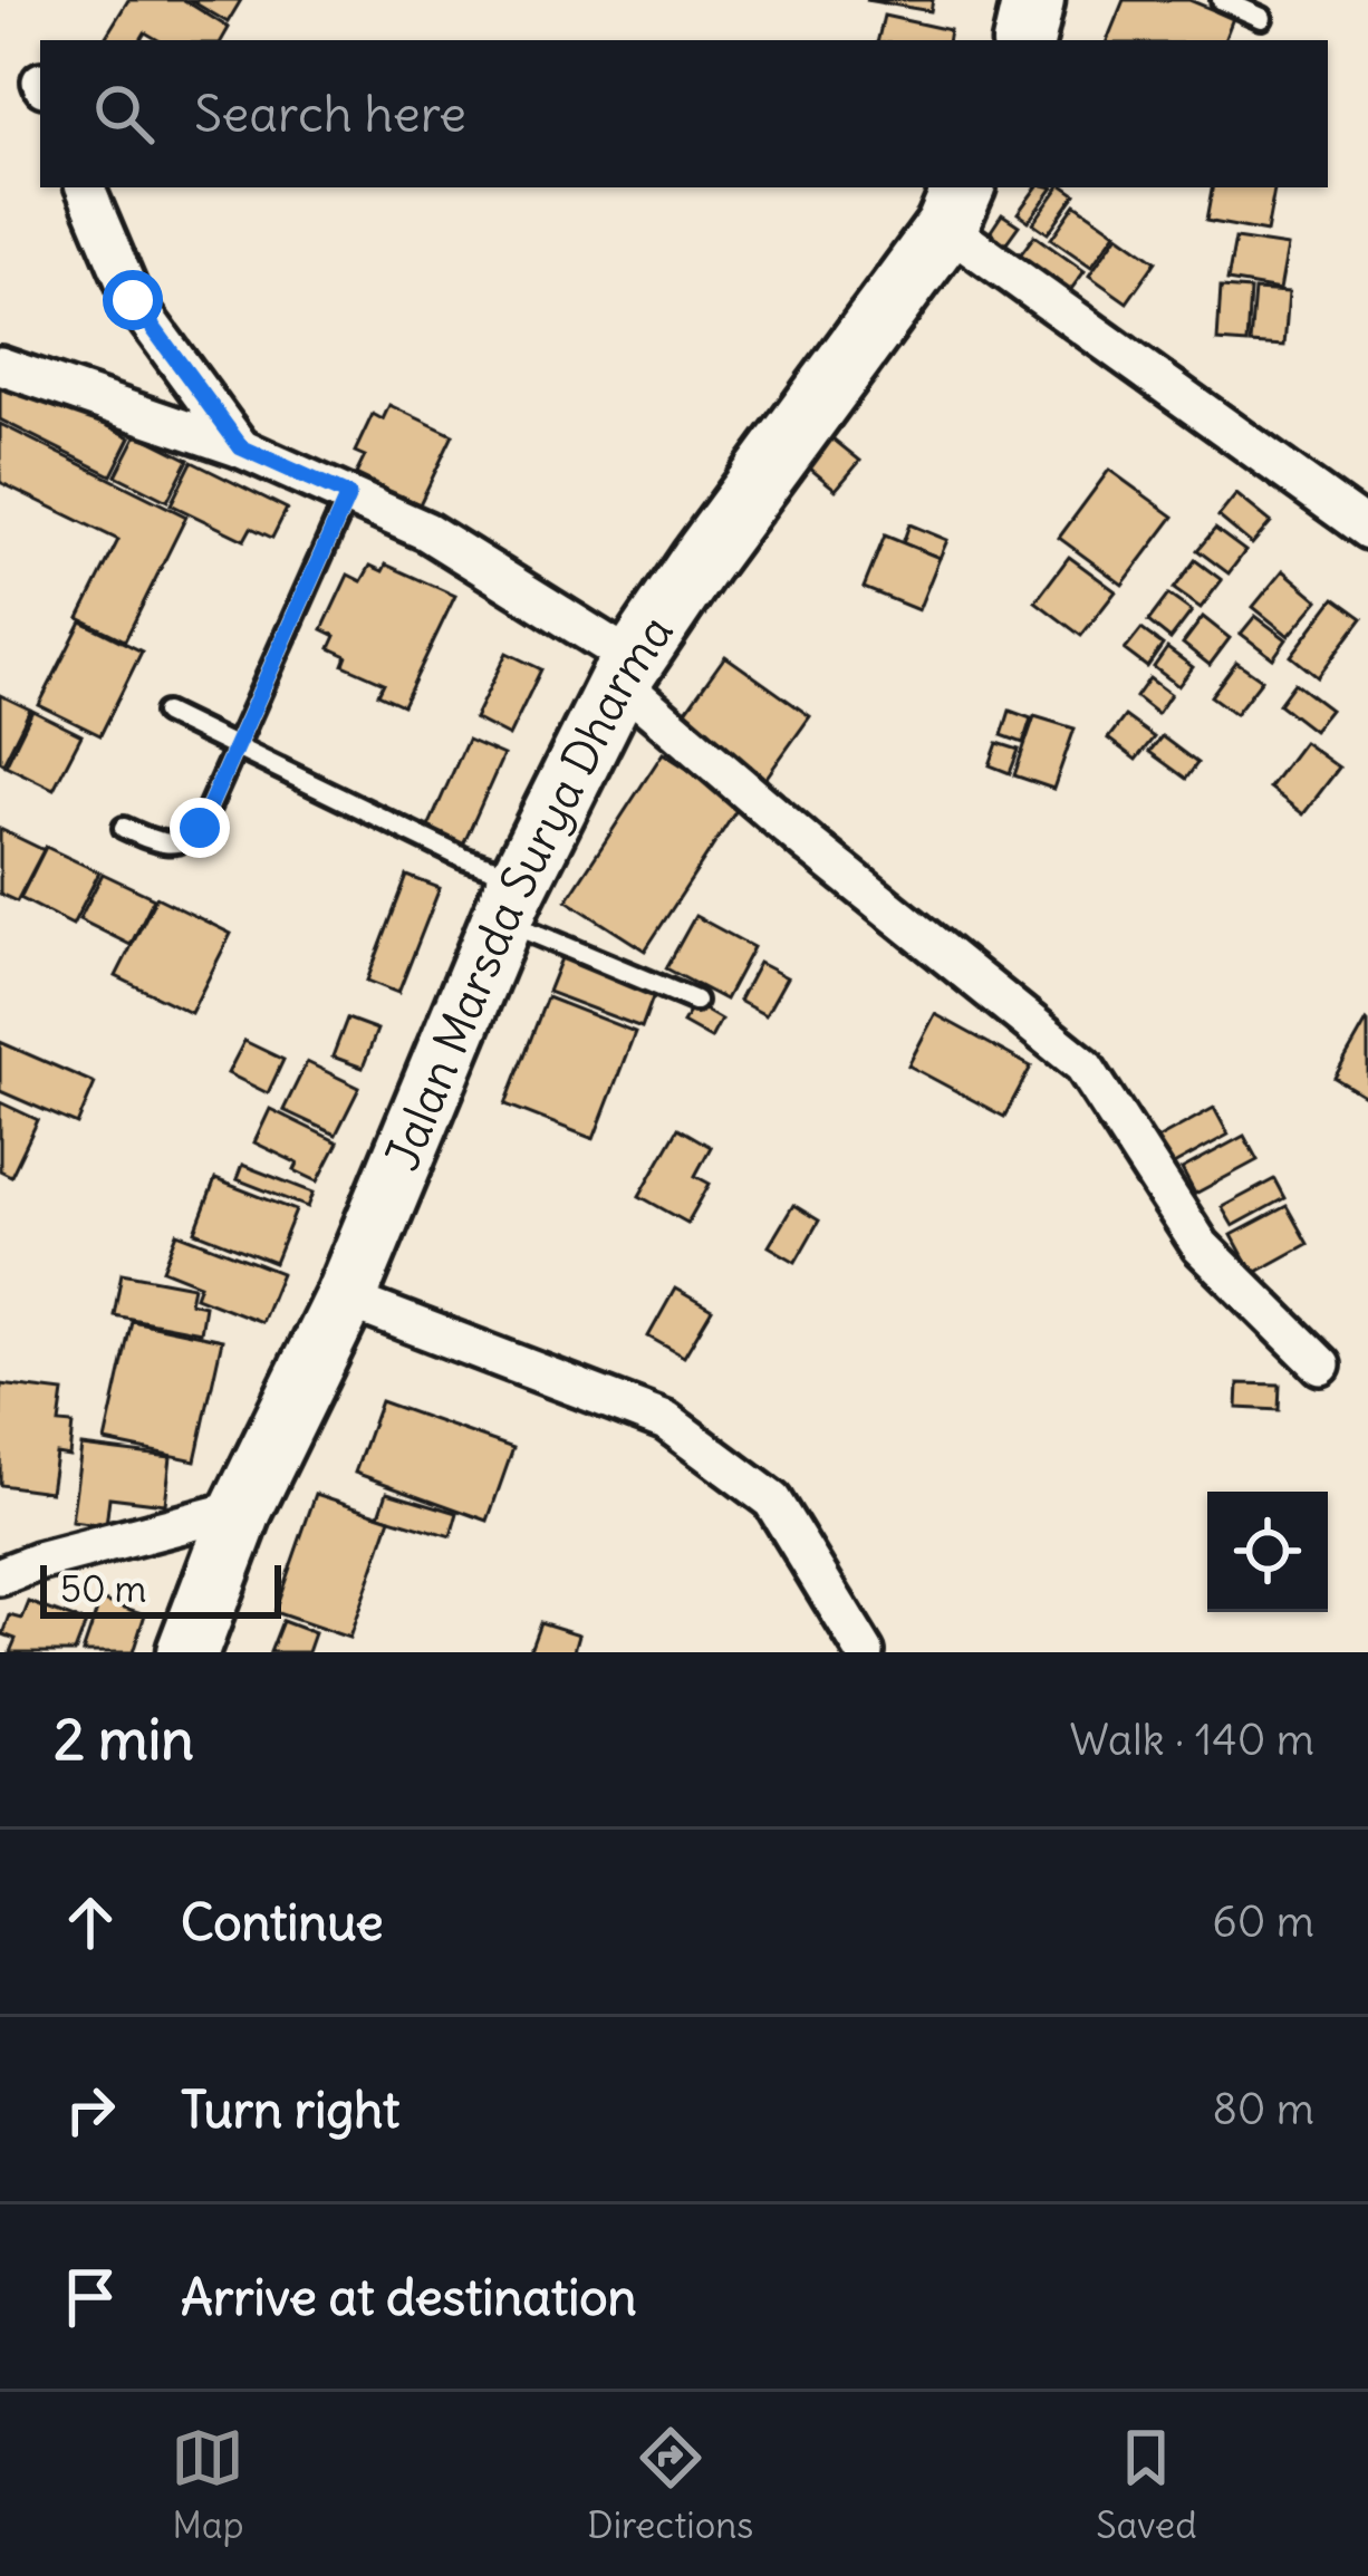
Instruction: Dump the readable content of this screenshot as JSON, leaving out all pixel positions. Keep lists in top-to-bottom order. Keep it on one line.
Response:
{"streets":{"highway":["Jalan Marsda Surya Dharma"]},"scale_bar":"50 m","page":{"search":"Search here","scale":"50 m","heading":["2 min","Walk · 140 m"],"list":[["Continue","60 m"],["Turn right","80 m"],"Arrive at destination"],"nav":["Map","Directions","Saved"]}}
